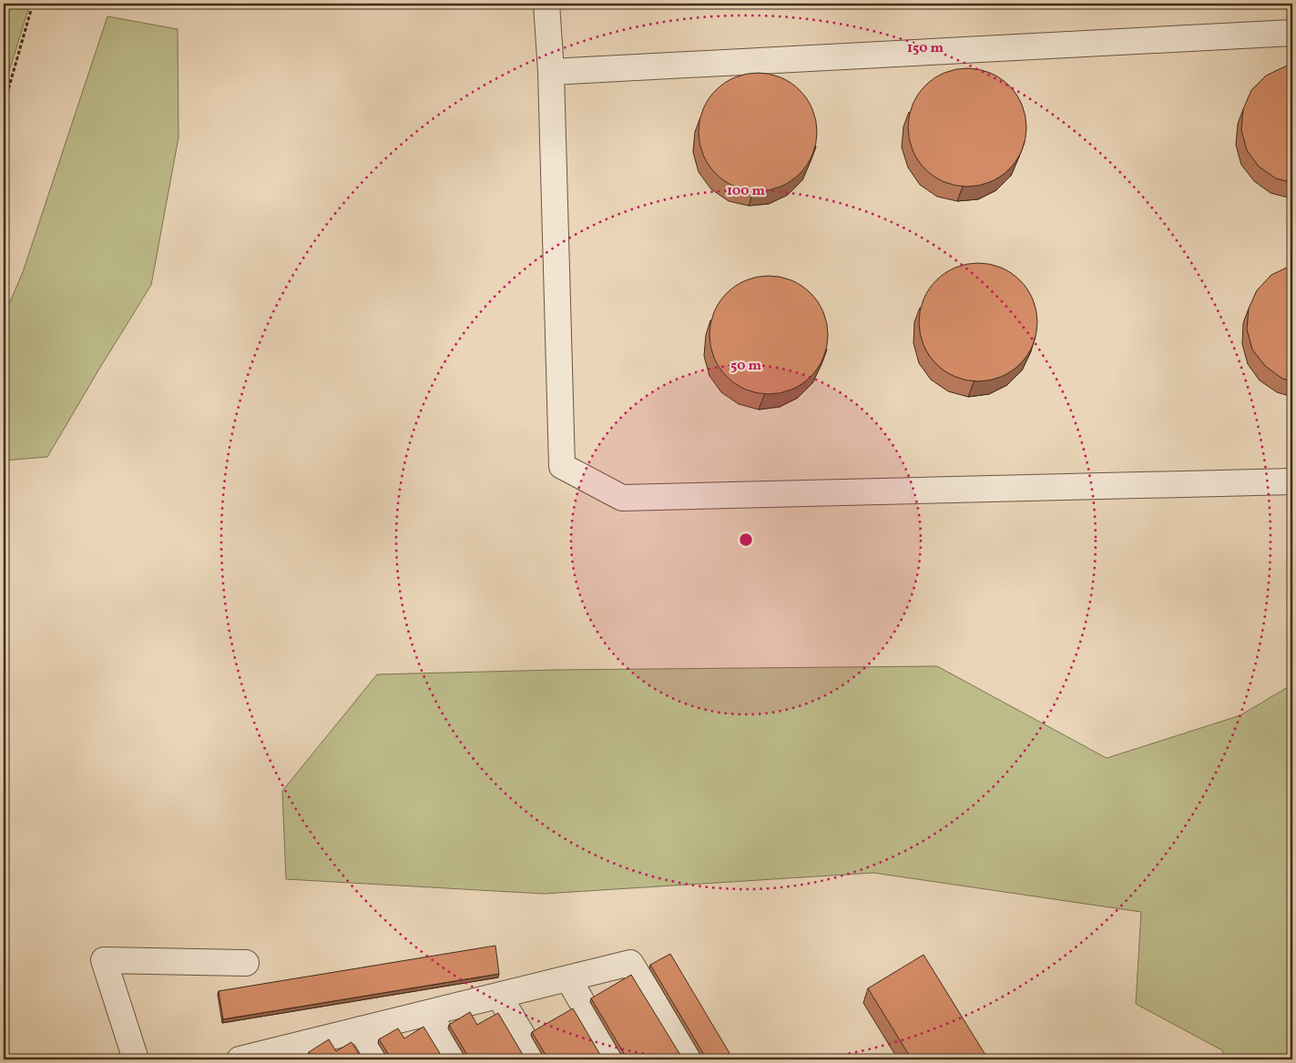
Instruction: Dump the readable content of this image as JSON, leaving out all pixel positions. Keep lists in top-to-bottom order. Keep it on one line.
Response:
{"rings":["150 m","100 m","50 m"]}
